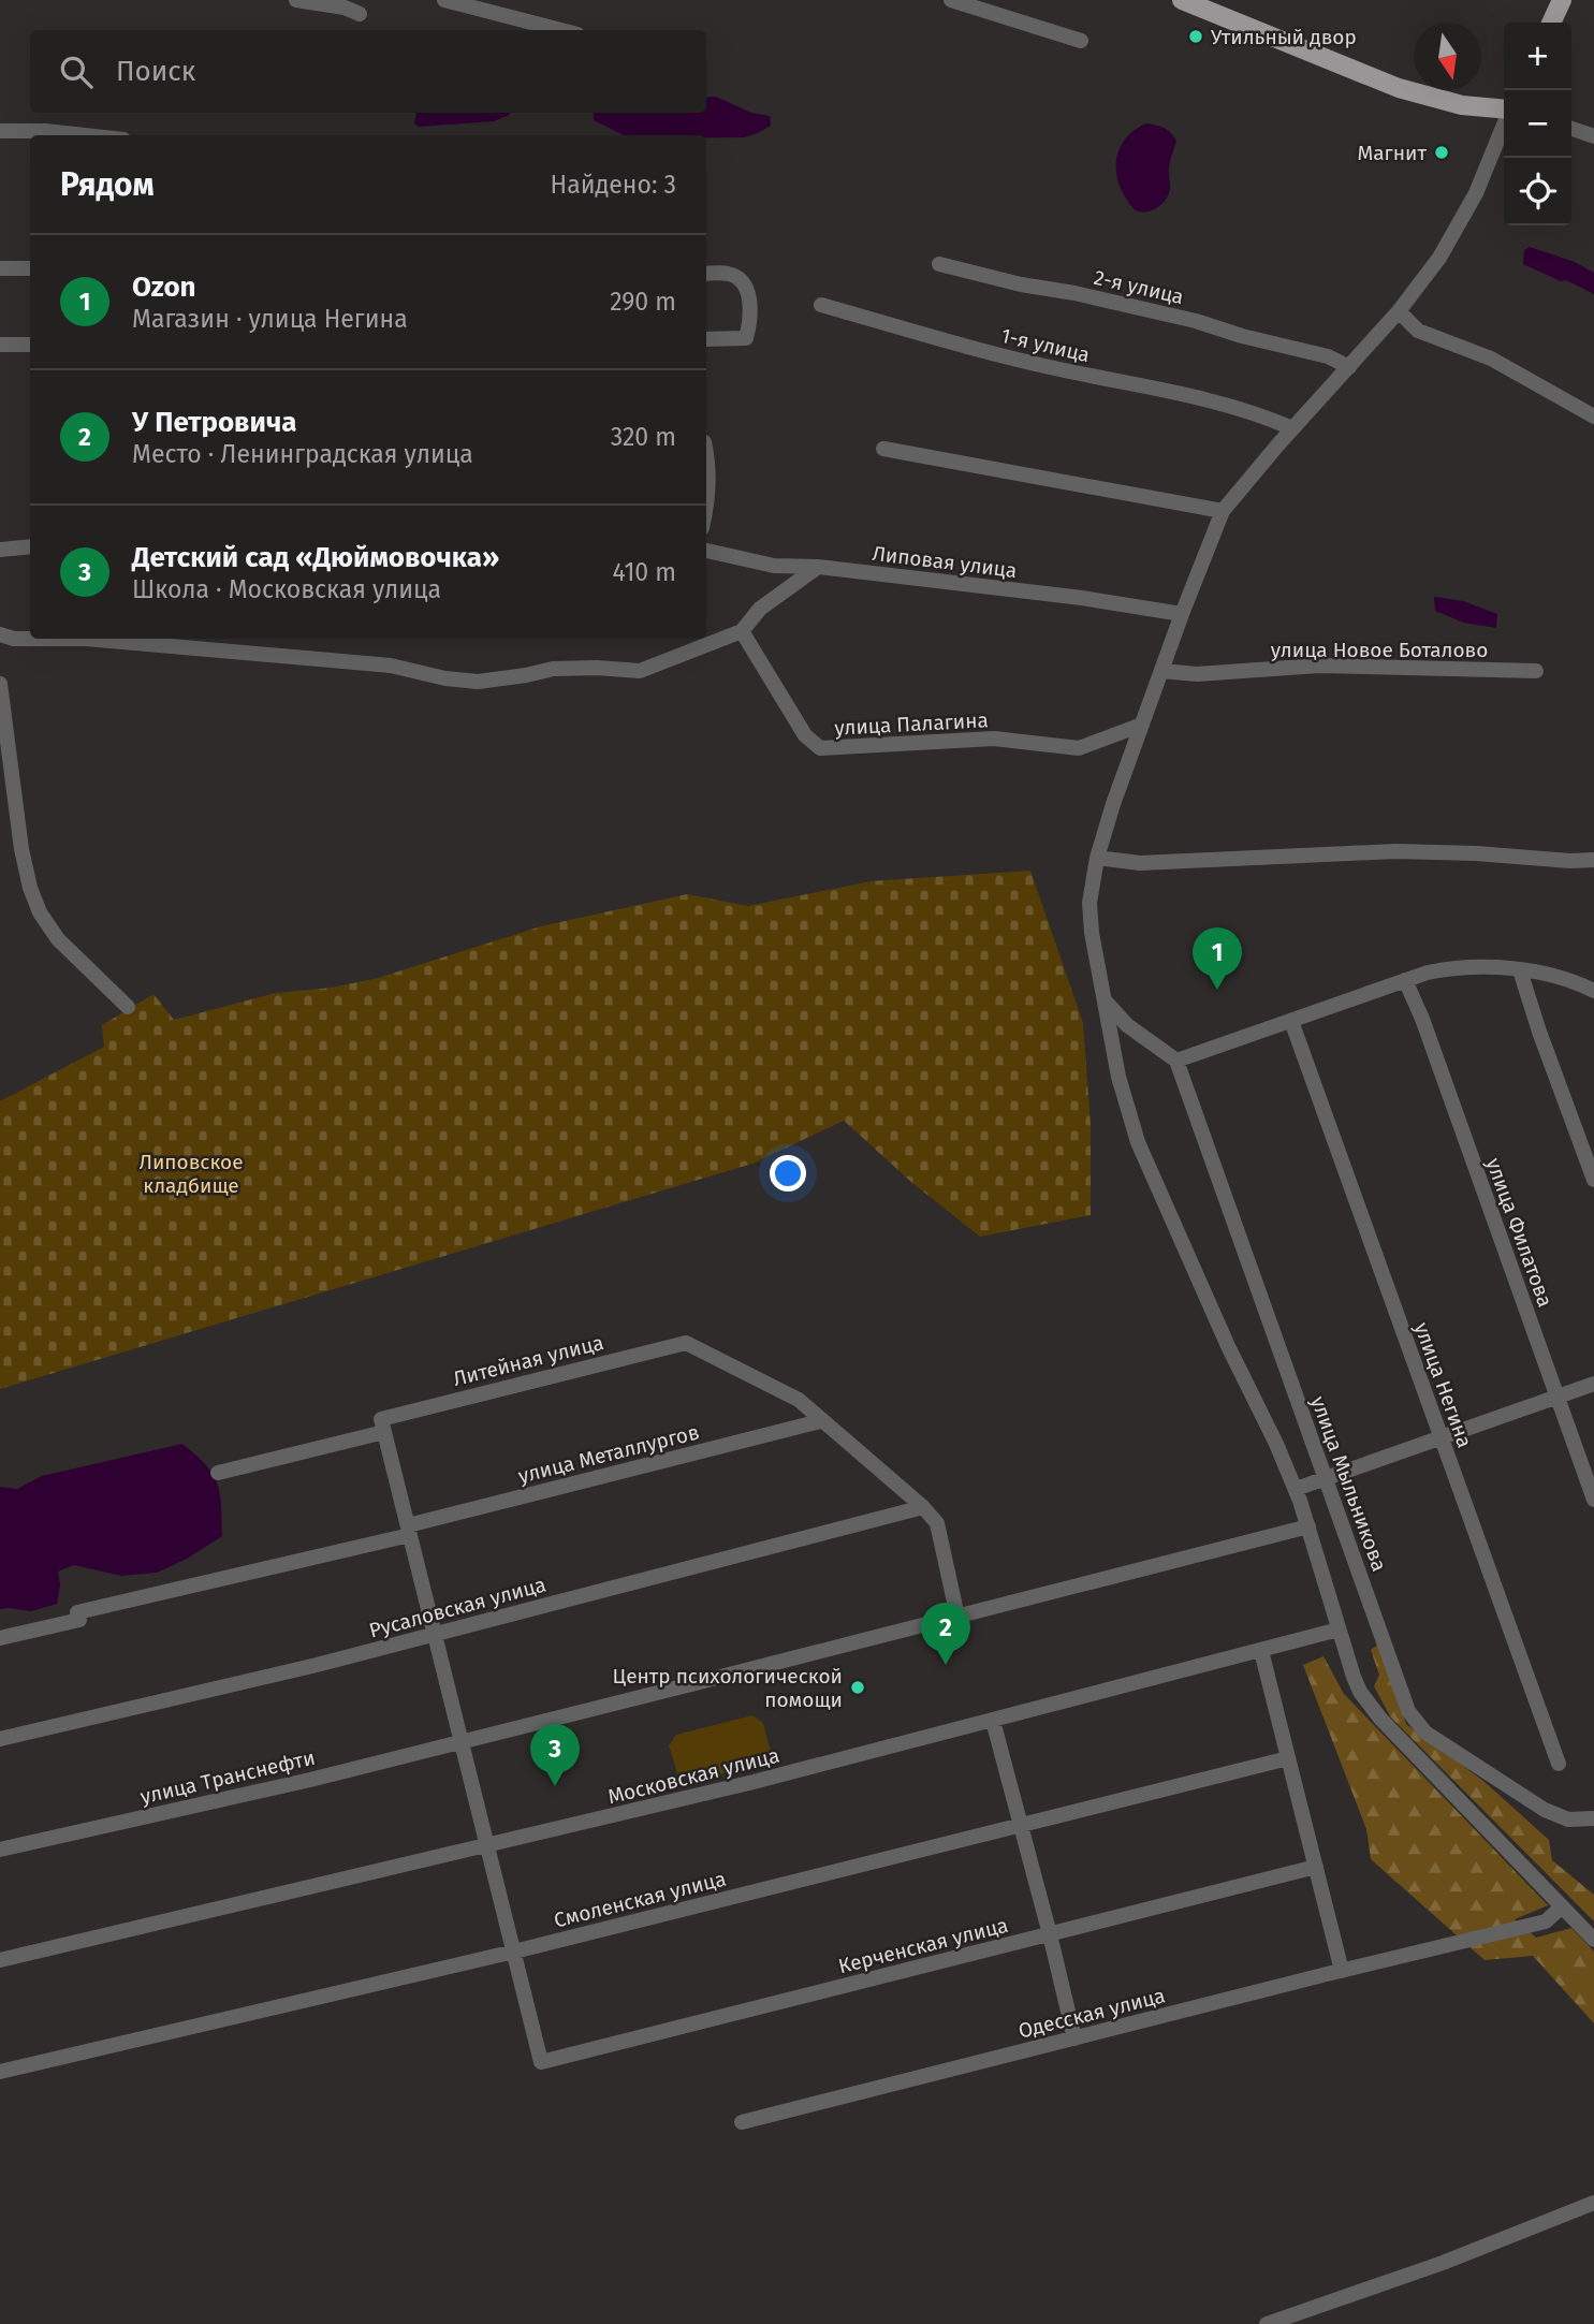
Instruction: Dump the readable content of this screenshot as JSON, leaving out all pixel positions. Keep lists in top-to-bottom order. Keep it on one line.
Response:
{"streets":{"street":["2-я улица","1-я улица","Липовая улица","улица Новое Боталово","улица Палагина","улица Филатова","Литейная улица","улица Негина","улица Металлургов","улица Мыльникова","Русаловская улица","Московская улица","улица Транснефти","Смоленская улица","Керченская улица","Одесская улица"]},"crossings":[["Литейная улица","улица Металлургов"],["Смоленская улица","Керченская улица"]],"parks":["Липовское кладбище"],"places":["Утильный двор","Магнит","Центр психологической помощи"],"north":"bottom","page":{"map_buttons":["+","−"],"search":"Поиск","heading":["Рядом","Найдено: 3"],"list":[{"mark":"1","name":"Ozon","note":"Магазин · улица Негина","value":"290 m"},{"mark":"2","name":"У Петровича","note":"Место · Ленинградская улица","value":"320 m"},{"mark":"3","name":"Детский сад «Дюймовочка»","note":"Школа · Московская улица","value":"410 m"}],"pins":["1","2","3"]}}
